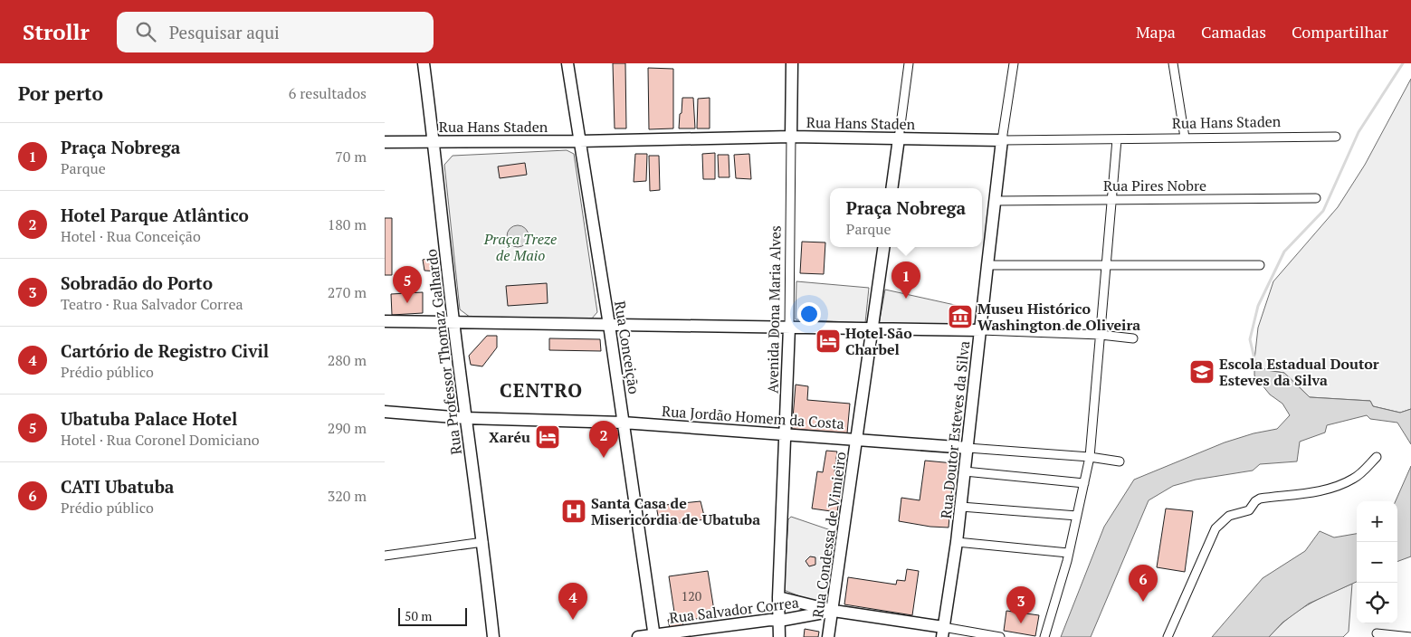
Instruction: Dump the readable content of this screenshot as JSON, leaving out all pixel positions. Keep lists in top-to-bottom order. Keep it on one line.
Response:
{"streets":{"street":["Rua Hans Staden","Rua Pires Nobre","Avenida Dona Maria Alves","Rua Conceição","Rua Professor Thomaz Galhardo","Rua Jordão Homem da Costa","Rua Doutor Esteves da Silva","Rua Condessa de Vimieiro","Rua Salvador Correa"]},"crossings":[["Rua Hans Staden","Avenida Dona Maria Alves"],["Rua Hans Staden","Rua Conceição"],["Rua Hans Staden","Rua Professor Thomaz Galhardo"],["Rua Hans Staden","Rua Doutor Esteves da Silva"],["Rua Pires Nobre","Rua Doutor Esteves da Silva"],["Avenida Dona Maria Alves","Rua Jordão Homem da Costa"],["Avenida Dona Maria Alves","Rua Salvador Correa"],["Rua Conceição","Rua Jordão Homem da Costa"],["Rua Conceição","Rua Salvador Correa"],["Rua Professor Thomaz Galhardo","Rua Jordão Homem da Costa"],["Rua Jordão Homem da Costa","Rua Doutor Esteves da Silva"],["Rua Jordão Homem da Costa","Rua Condessa de Vimieiro"],["Rua Doutor Esteves da Silva","Rua Salvador Correa"],["Rua Condessa de Vimieiro","Rua Salvador Correa"]],"districts":["CENTRO"],"parks":["Praça Treze de Maio"],"places":{"museum":["Museu Histórico Washington de Oliveira"],"hotel":["Hotel São Charbel","Xaréu"],"school or university":["Escola Estadual Doutor Esteves da Silva"],"hospital":["Santa Casa de Misericórdia de Ubatuba"]},"house_numbers":["120"],"scale_bar":"50 m","page":{"header":"Strollr","search":"Pesquisar aqui","nav":["Mapa","Camadas","Compartilhar"],"heading":["Por perto","6 resultados"],"list":[{"mark":"1","name":"Praça Nobrega","note":"Parque","value":"70 m"},{"mark":"2","name":"Hotel Parque Atlântico","note":"Hotel · Rua Conceição","value":"180 m"},{"mark":"3","name":"Sobradão do Porto","note":"Teatro · Rua Salvador Correa","value":"270 m"},{"mark":"4","name":"Cartório de Registro Civil","note":"Prédio público","value":"280 m"},{"mark":"5","name":"Ubatuba Palace Hotel","note":"Hotel · Rua Coronel Domiciano","value":"290 m"},{"mark":"6","name":"CATI Ubatuba","note":"Prédio público","value":"320 m"}],"popup":["Praça Nobrega","Parque"],"pins":["1","5","2","6","4","3"],"map_buttons":["+","−"],"scale":"50 m"}}
